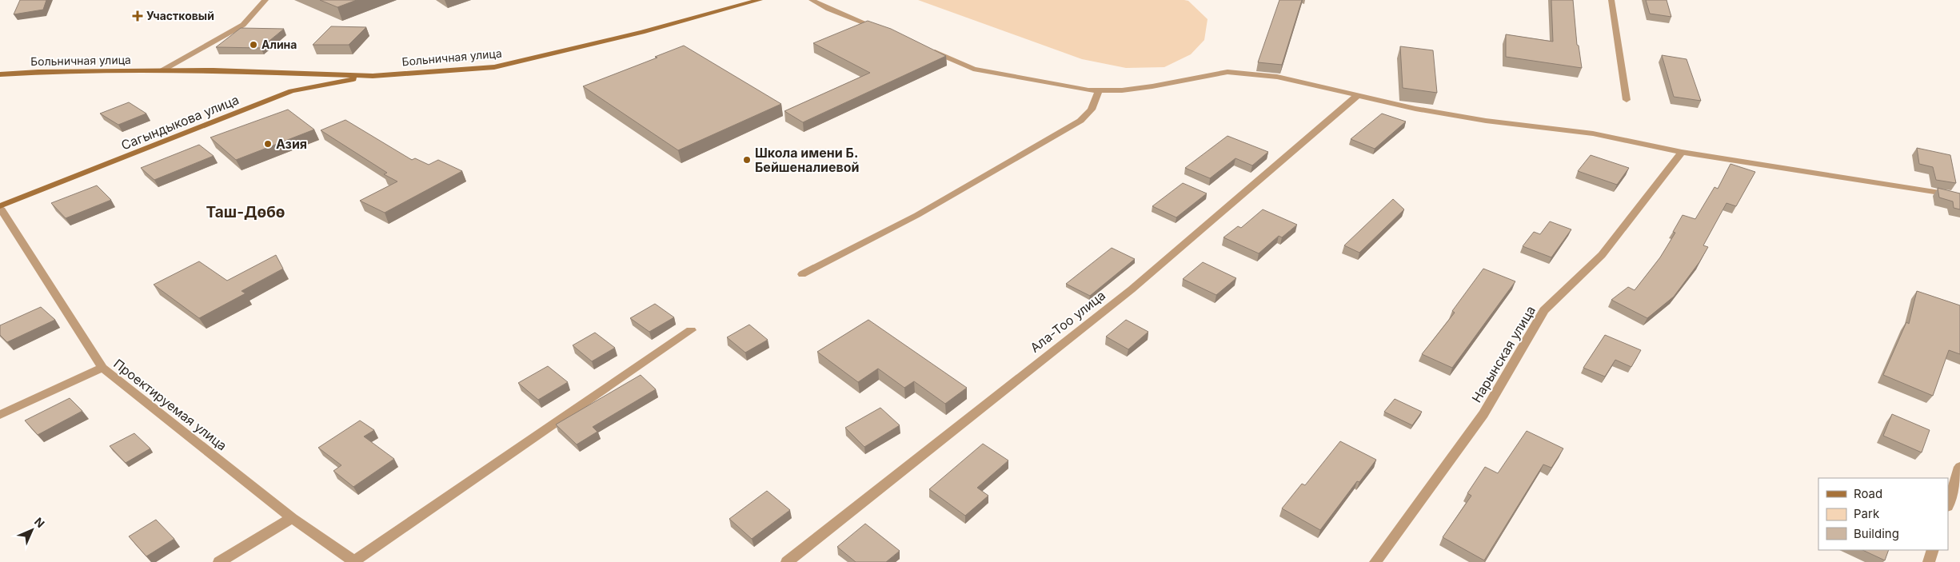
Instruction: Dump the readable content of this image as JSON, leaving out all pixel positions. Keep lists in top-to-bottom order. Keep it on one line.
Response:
{"streets":{"street":["Больничная улица","Сагындыкова улица","Ала-Тоо улица","Нарынская улица","Проектируемая улица"]},"crossings":[["Больничная улица","Сагындыкова улица"],["Сагындыкова улица","Проектируемая улица"]],"districts":["Таш-Дөбө"],"places":{"health":["Участковый"],"other":["Алина","Азия","Школа имени Б. Бейшеналиевой"]},"legend":["Road","Park","Building"],"north":"top right"}
